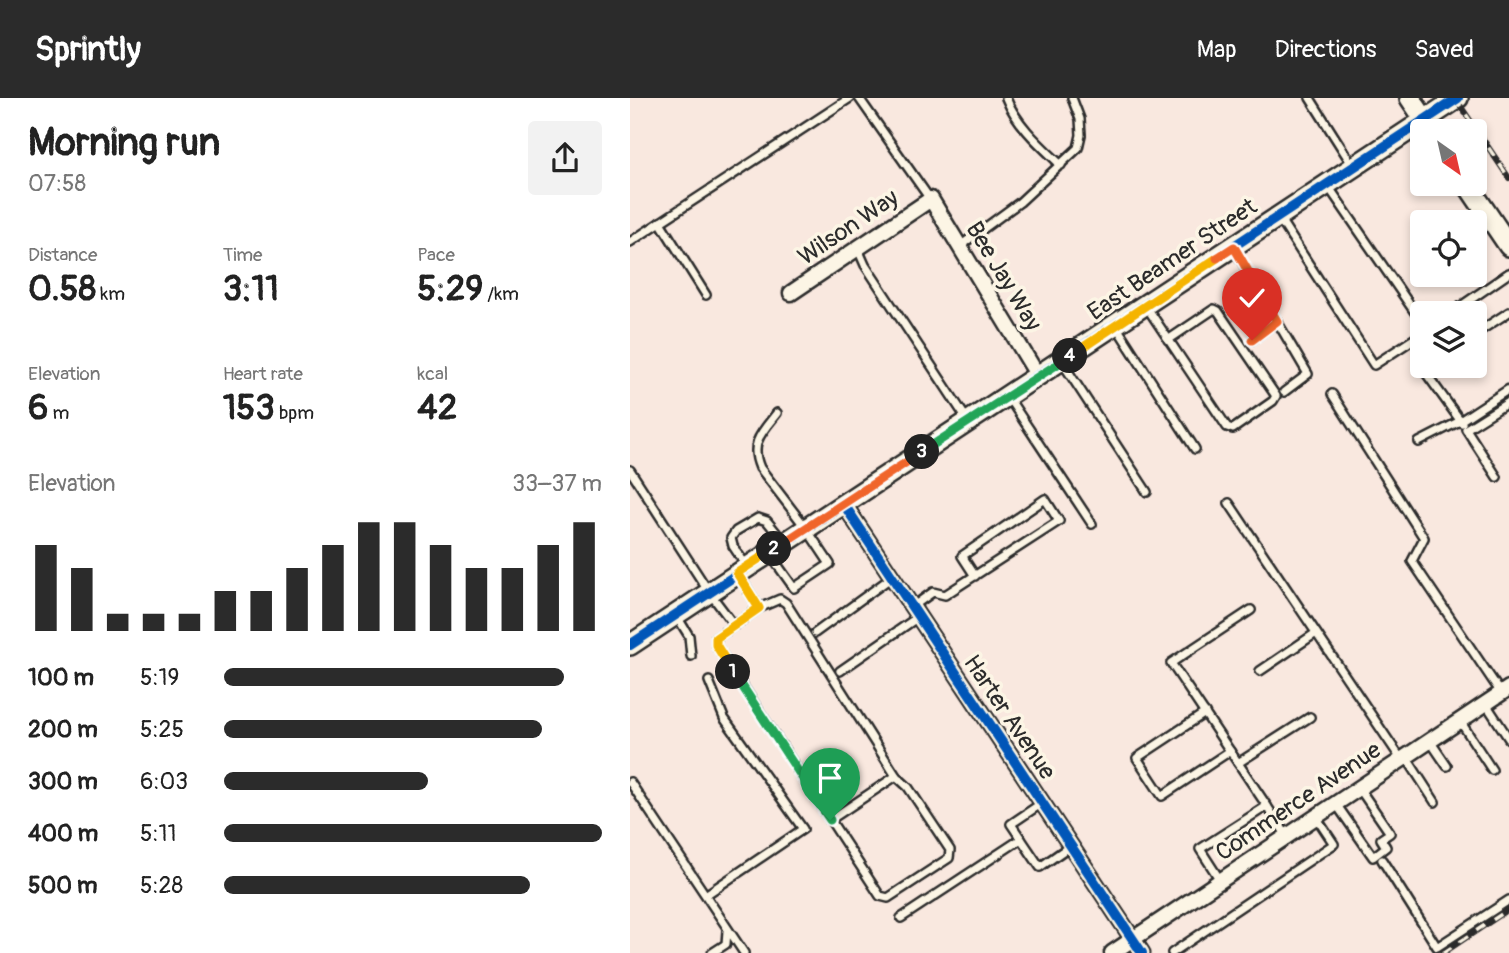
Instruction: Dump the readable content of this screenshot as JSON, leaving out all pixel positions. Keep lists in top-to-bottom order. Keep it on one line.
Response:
{"streets":{"street":["Wilson Way","East Beamer Street","Bee Jay Way","Harter Avenue","Commerce Avenue"]},"crossings":[["Wilson Way","Bee Jay Way"],["East Beamer Street","Bee Jay Way"],["East Beamer Street","Harter Avenue"],["Harter Avenue","Commerce Avenue"]],"north":"bottom right","page":{"header":"Sprintly","nav":["Map","Directions","Saved"],"heading":["Morning run","07:58"],"stats":[["Distance","0.58 km"],["Time","3:11"],["Pace","5:29 /km"],["Elevation","6 m"],["Heart rate","153 bpm"],["kcal","42"]],"pins":["4","3","2","1"],"chart":["Elevation","33–37 m"],"list":[{"name":"100 m","note":"5:19"},{"name":"200 m","note":"5:25"},{"name":"300 m","note":"6:03"},{"name":"400 m","note":"5:11"},{"name":"500 m","note":"5:28"}]}}
